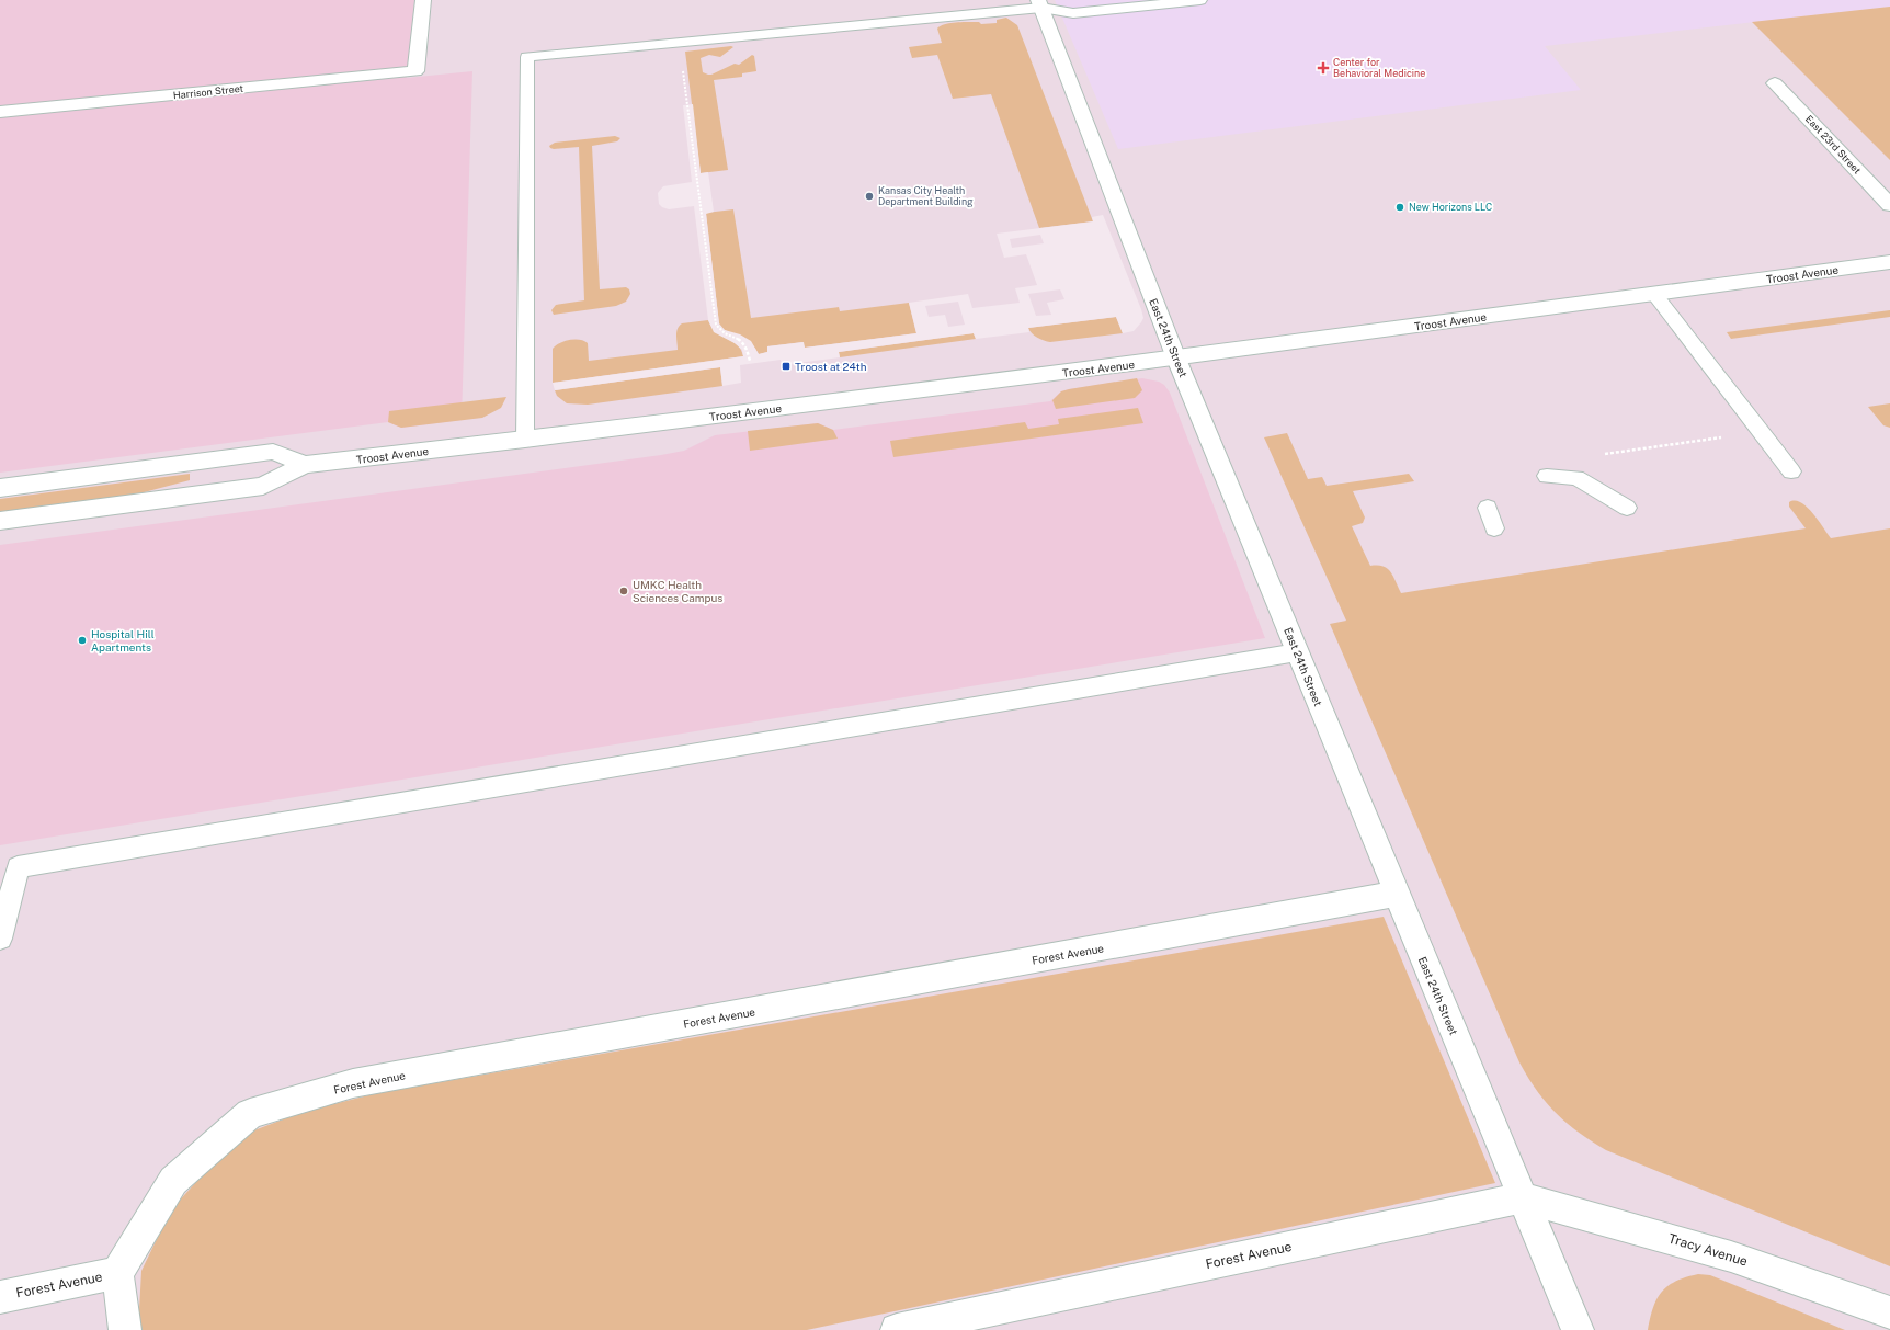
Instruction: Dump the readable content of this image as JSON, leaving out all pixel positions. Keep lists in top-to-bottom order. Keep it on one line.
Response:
{"streets":{"street":["Harrison Street","East 23rd Street","Troost Avenue","East 24th Street","Forest Avenue","Tracy Avenue"]},"crossings":[["Troost Avenue","East 24th Street"],["East 24th Street","Forest Avenue"],["East 24th Street","Tracy Avenue"],["Forest Avenue","Tracy Avenue"]],"places":{"health":["Center for Behavioral Medicine"],"other":["Kansas City Health Department Building","New Horizons LLC","UMKC Health Sciences Campus","Hospital Hill Apartments"],"transit":["Troost at 24th"]}}
